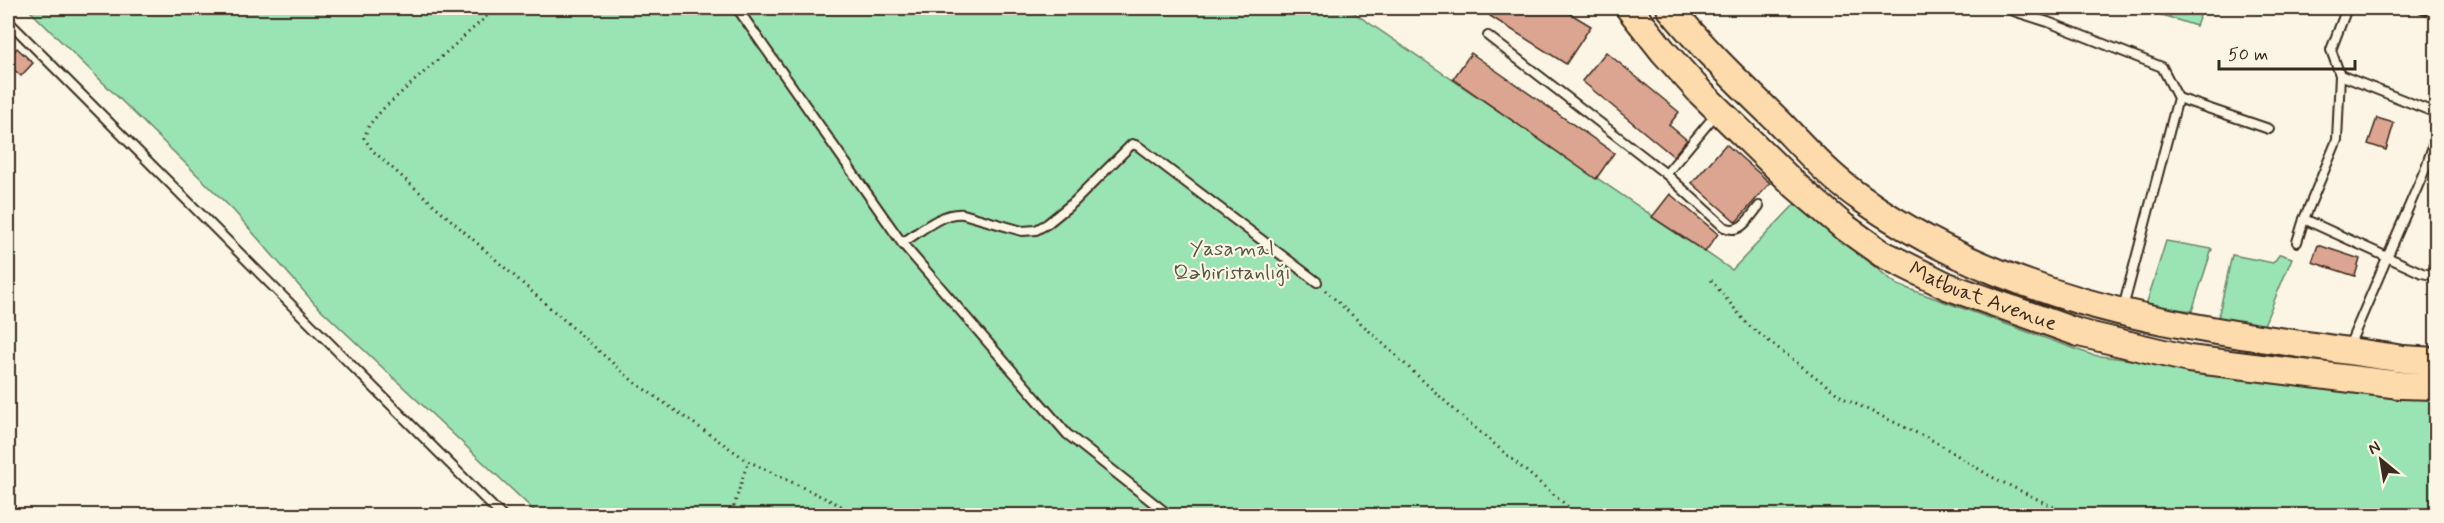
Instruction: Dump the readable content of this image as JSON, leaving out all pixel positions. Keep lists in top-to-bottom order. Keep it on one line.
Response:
{"streets":{"main road":["Matbuat Avenue"]},"parks":["Yasamal Qəbiristanlığı"],"scale_bar":"50 m","north":"top left"}
